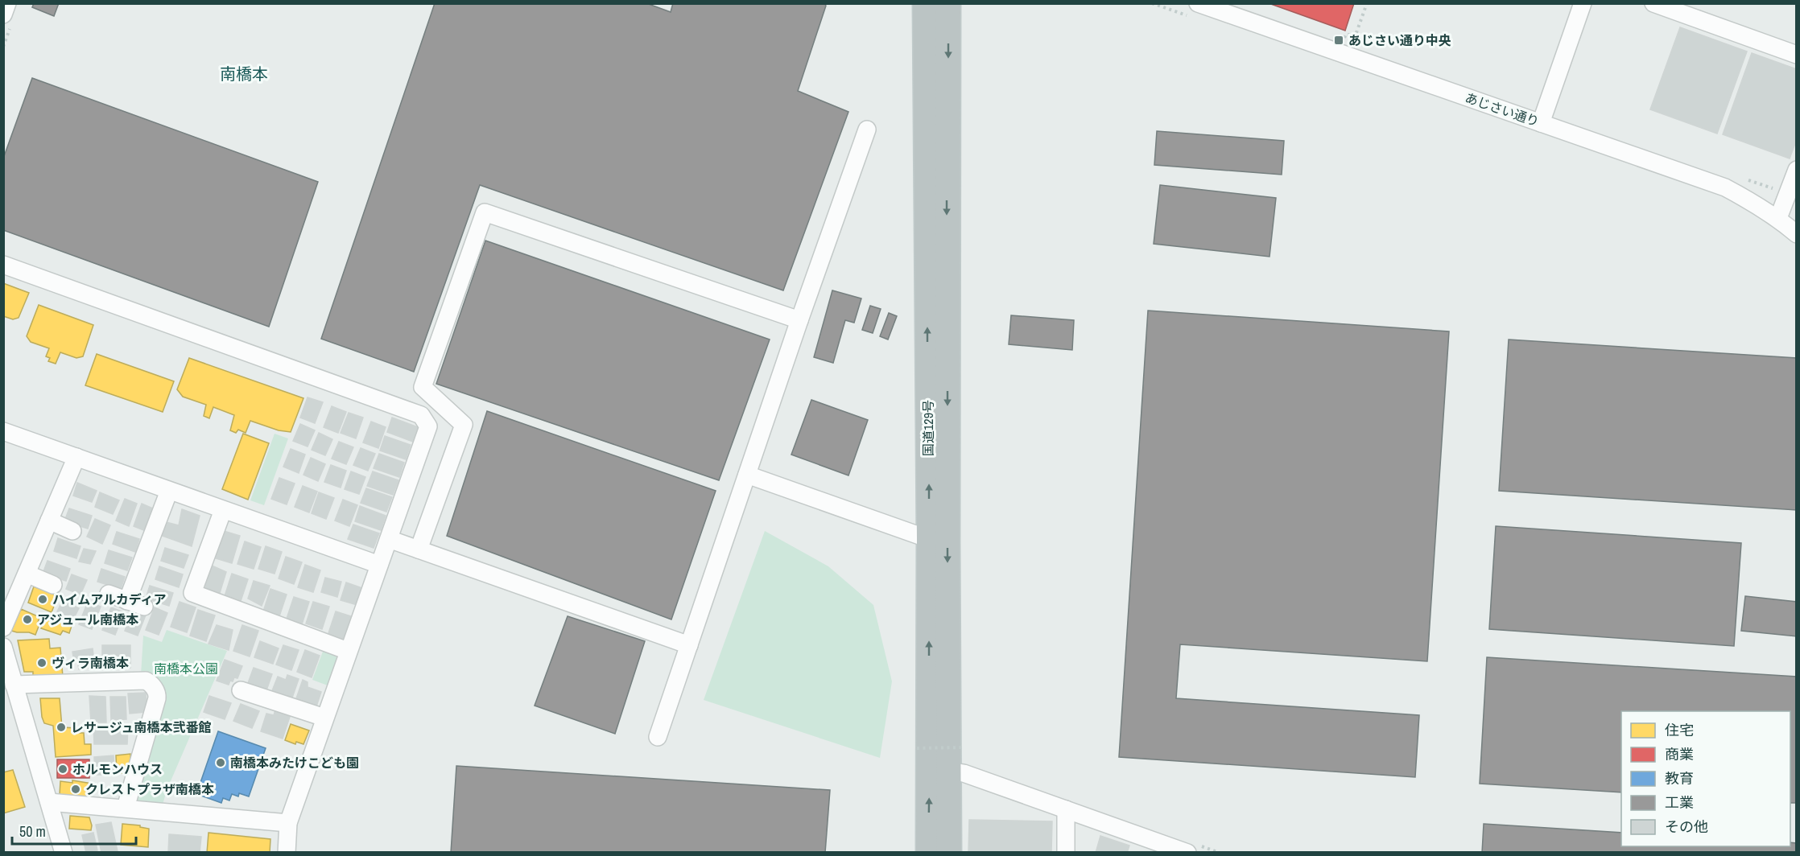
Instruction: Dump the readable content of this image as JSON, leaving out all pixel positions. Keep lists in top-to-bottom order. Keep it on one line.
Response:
{"streets":{"highway":["国道129号"],"street":["あじさい通り"]},"districts":["南橋本"],"parks":["南橋本公園"],"places":{"transit":["あじさい通り中央"],"other":["ハイムアルカディア","アジュール南橋本","ヴィラ南橋本","レサージュ南橋本弐番館","南橋本みたけこども園","ホルモンハウス","クレストプラザ南橋本"]},"legend":["住宅","商業","教育","工業","その他"],"scale_bar":"50 m"}
